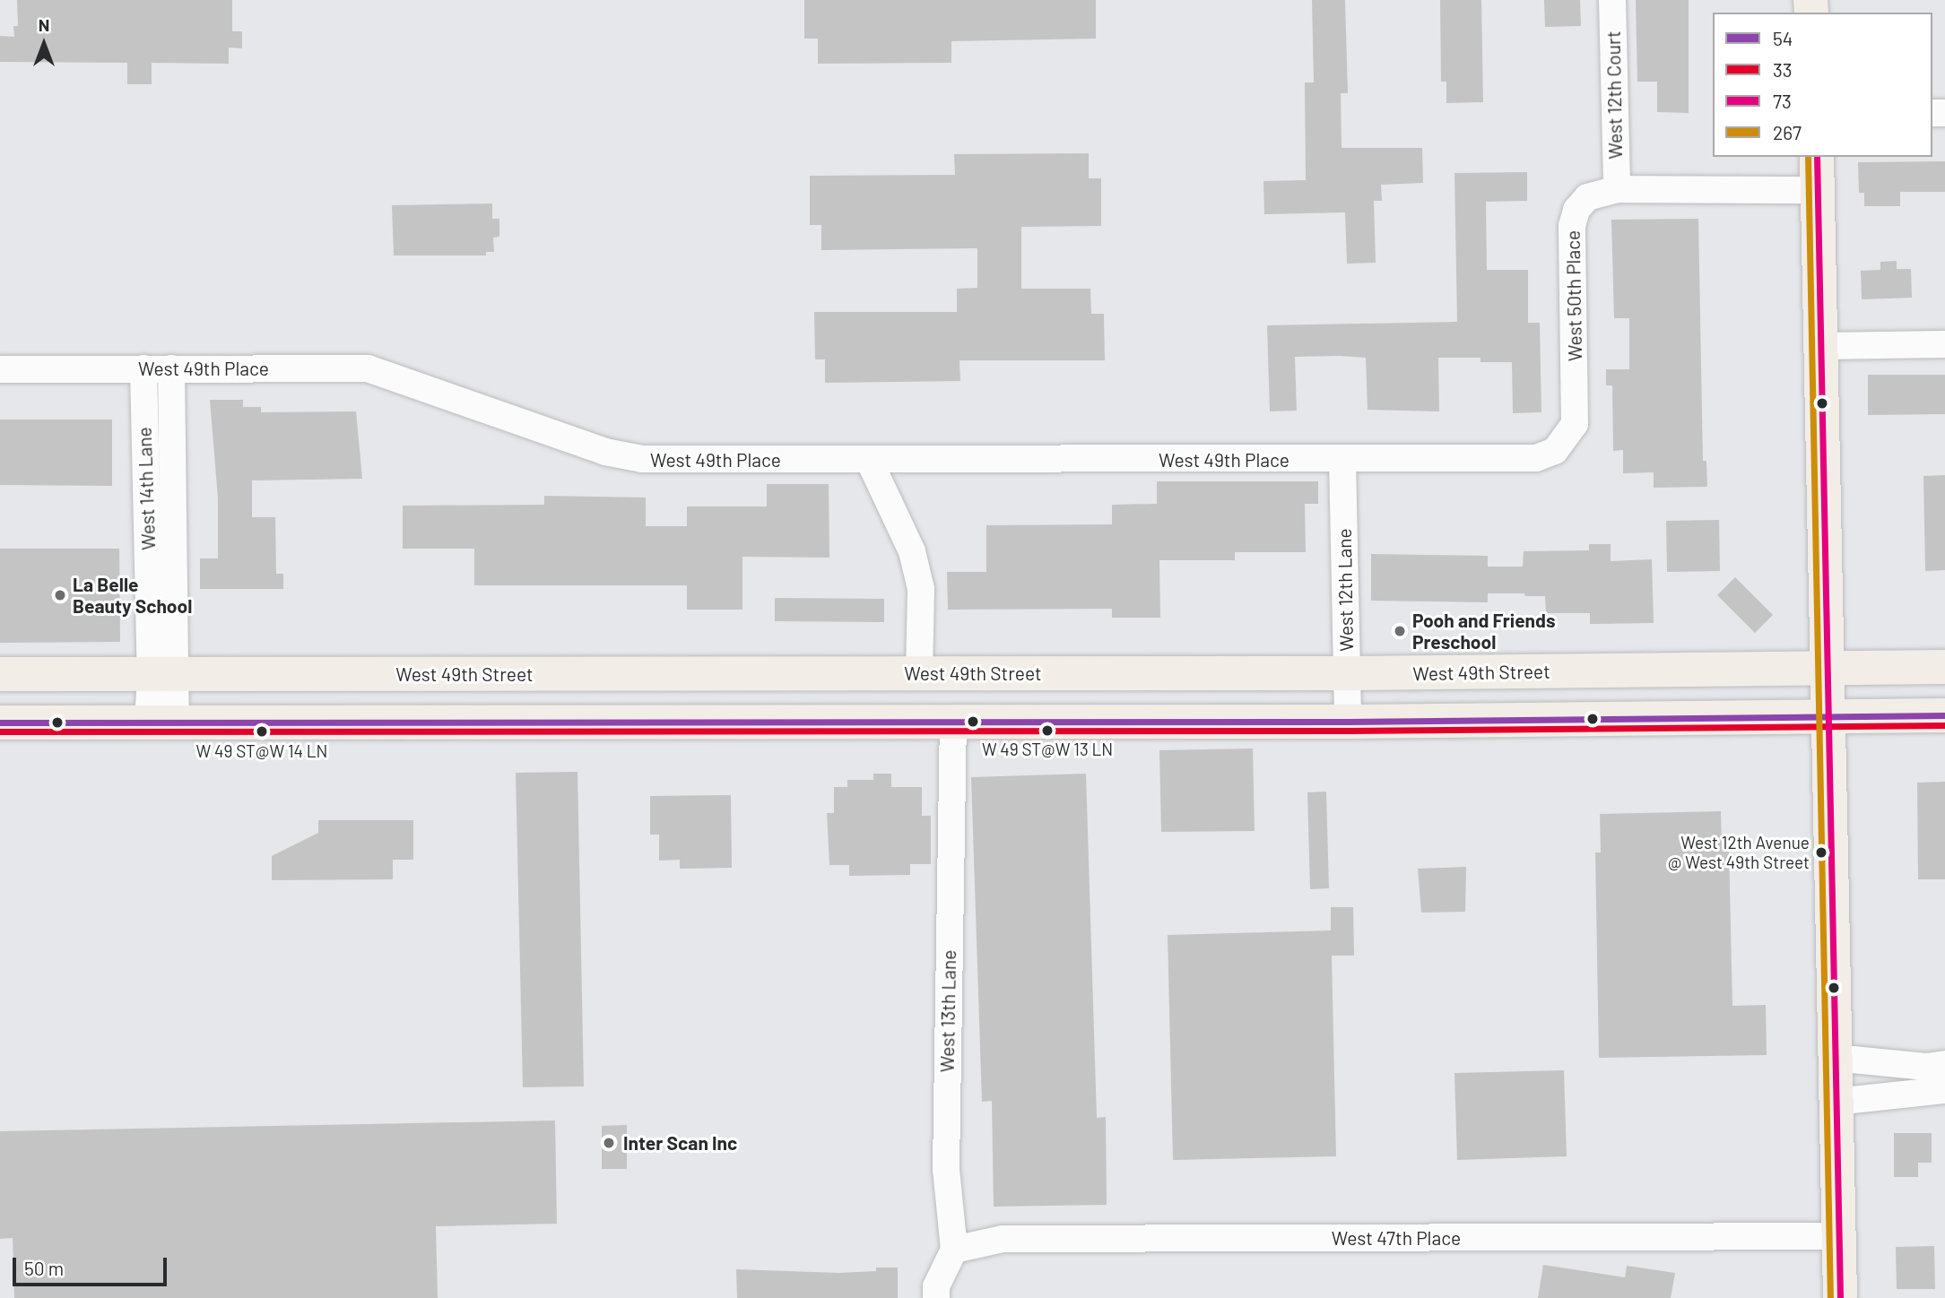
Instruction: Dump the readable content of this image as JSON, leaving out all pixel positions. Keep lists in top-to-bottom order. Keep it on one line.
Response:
{"streets":{"main road":["West 49th Street"],"street":["West 12th Court","West 50th Place","West 49th Place","West 14th Lane","West 12th Lane","West 13th Lane","West 47th Place"]},"crossings":[["West 12th Court","West 50th Place"],["West 50th Place","West 49th Place"],["West 49th Place","West 14th Lane"],["West 49th Place","West 12th Lane"],["West 14th Lane","West 49th Street"],["West 12th Lane","West 49th Street"],["West 13th Lane","West 47th Place"]],"places":["La Belle Beauty School","Pooh and Friends Preschool","W 49 ST@W 13 LN","W 49 ST@W 14 LN","West 12th Avenue @ West 49th Street","Inter Scan Inc"],"lines":["transit line 73","transit line 267","transit line 54","transit line 33"],"legend":["54","33","73","267"],"scale_bar":"50 m","north":"top"}
